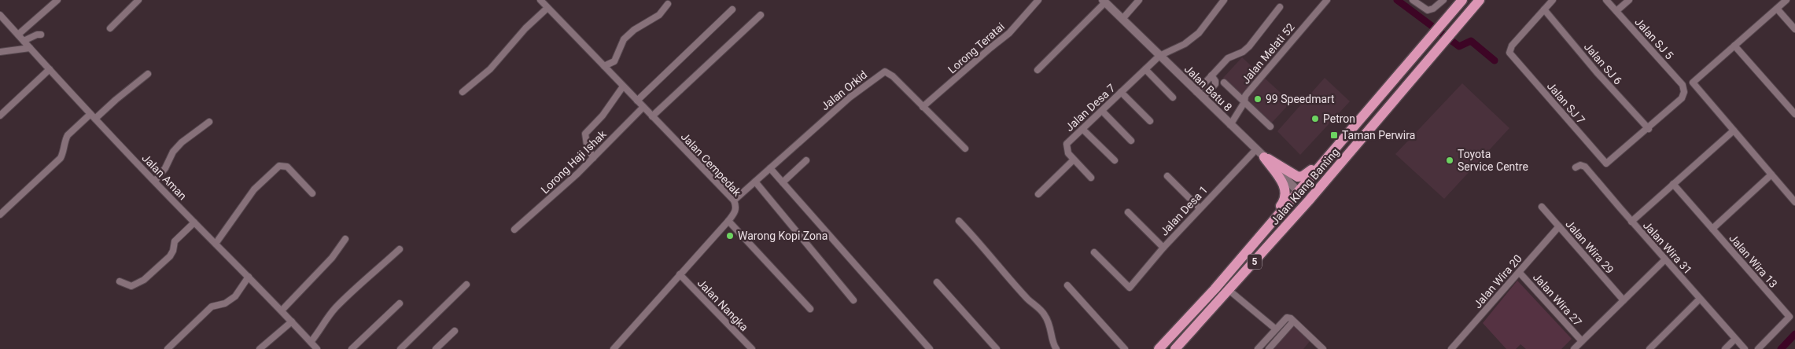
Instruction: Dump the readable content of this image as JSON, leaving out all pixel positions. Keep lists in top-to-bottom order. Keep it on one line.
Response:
{"streets":{"highway":["Jalan Klang Banting","5"],"street":["Jalan SJ 5","Lorong Teratai","Jalan Melati 52","Jalan SJ 6","Jalan Batu 8","Jalan Orkid","Jalan SJ 7","Jalan Desa 7","Lorong Haji Ishak","Jalan Cempedak","Jalan Aman","Jalan Desa 1","Jalan Wira 29","Jalan Wira 31","Jalan Wira 13","Jalan Wira 20","Jalan Wira 27","Jalan Nangka"]},"crossings":[["Jalan SJ 5","Jalan SJ 6"],["Jalan SJ 5","Jalan SJ 7"],["Lorong Teratai","Jalan Orkid"],["Jalan Melati 52","Jalan Batu 8"],["Jalan SJ 6","Jalan SJ 7"],["Jalan Batu 8","Jalan Desa 7"],["Jalan Batu 8","Jalan Klang Banting"],["Jalan Batu 8","Jalan Desa 1"],["Jalan Orkid","Jalan Cempedak"],["Lorong Haji Ishak","Jalan Cempedak"],["Jalan Cempedak","Jalan Nangka"],["Jalan Wira 29","Jalan Wira 20"],["Jalan Wira 20","Jalan Wira 27"]],"places":{"other":["99 Speedmart","Petron","Toyota Service Centre","Warong Kopi Zona"],"transit":["Taman Perwira"]}}
